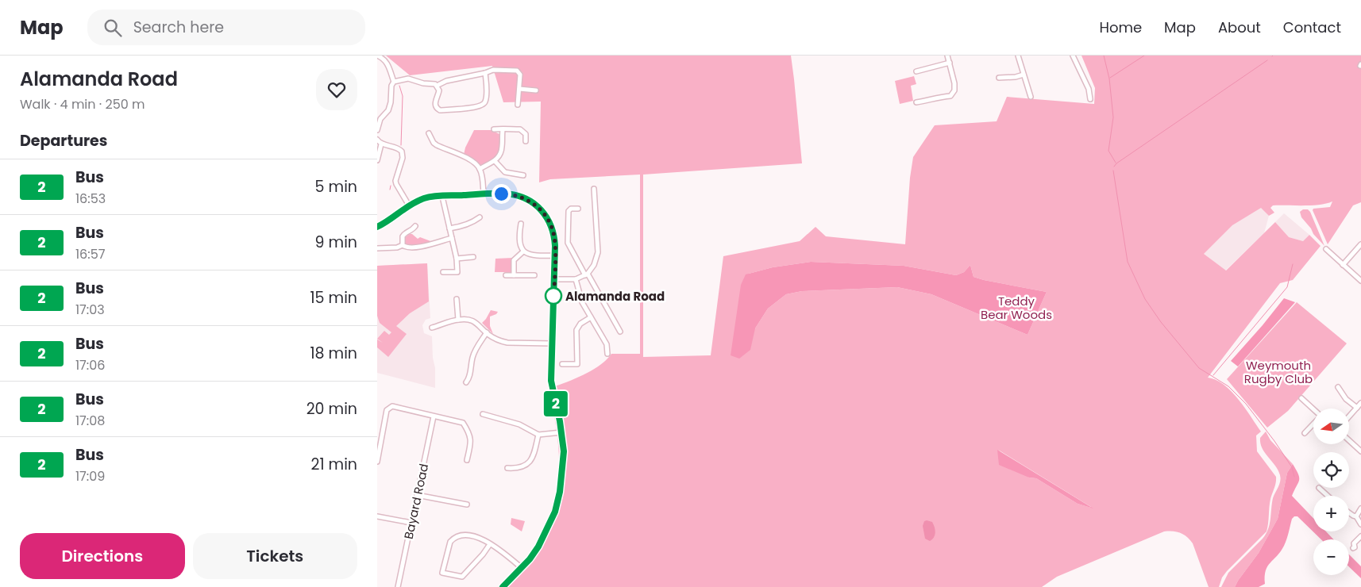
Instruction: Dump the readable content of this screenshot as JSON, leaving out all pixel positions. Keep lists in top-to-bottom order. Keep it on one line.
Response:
{"streets":{"street":["Bayard Road"]},"parks":["Teddy Bear Woods","Weymouth Rugby Club"],"places":["Alamanda Road"],"lines":["bus line 2"],"north":"left","page":{"header":"Map","search":"Search here","nav":["Home","Map","About","Contact"],"heading":[["Alamanda Road","Walk · 4 min · 250 m"],"Departures"],"on_map":"2","list":[{"mark":"2","name":"Bus","note":"16:53","value":"5 min"},{"mark":"2","name":"Bus","note":"16:57","value":"9 min"},{"mark":"2","name":"Bus","note":"17:03","value":"15 min"},{"mark":"2","name":"Bus","note":"17:06","value":"18 min"},{"mark":"2","name":"Bus","note":"17:08","value":"20 min"},{"mark":"2","name":"Bus","note":"17:09","value":"21 min"}],"map_buttons":["+","−"],"buttons":["Directions","Tickets"]}}
